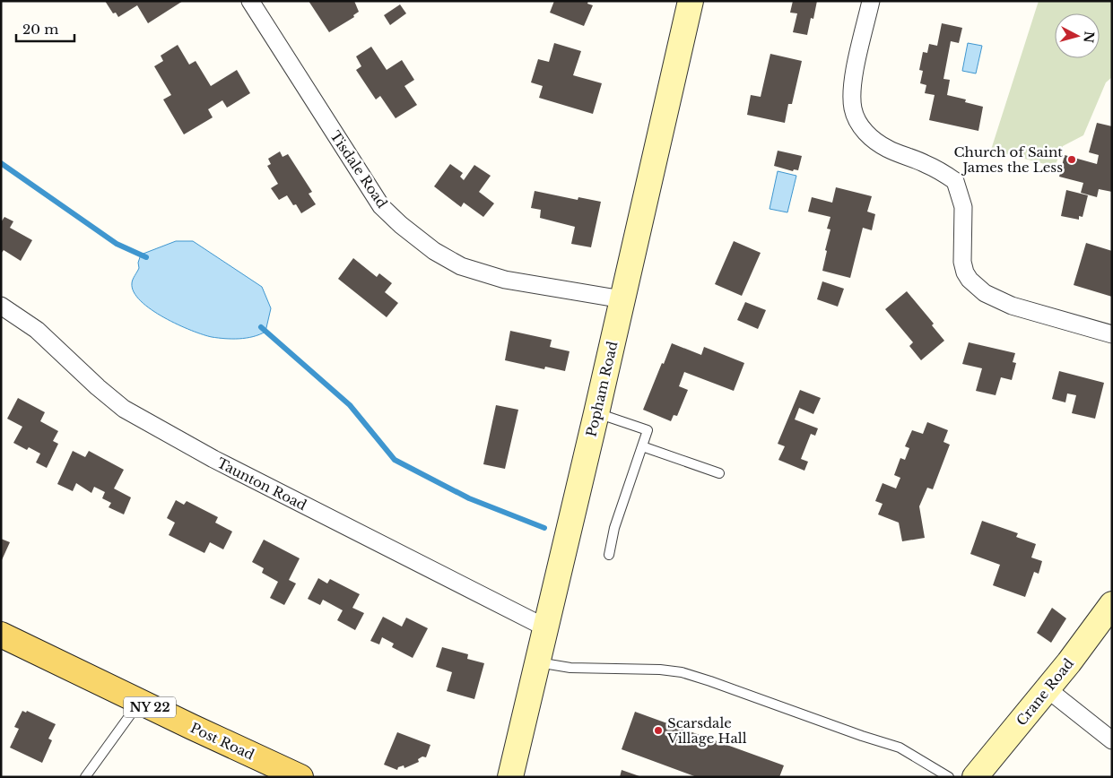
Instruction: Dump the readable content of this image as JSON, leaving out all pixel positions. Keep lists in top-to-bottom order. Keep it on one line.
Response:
{"streets":{"main road":["Popham Road","Crane Road","NY 22","Post Road"],"street":["Tisdale Road","Taunton Road"]},"crossings":[["Tisdale Road","Popham Road"],["Popham Road","Taunton Road"]],"places":["Church of Saint James the Less","Scarsdale Village Hall"],"scale_bar":"20 m","north":"right"}
